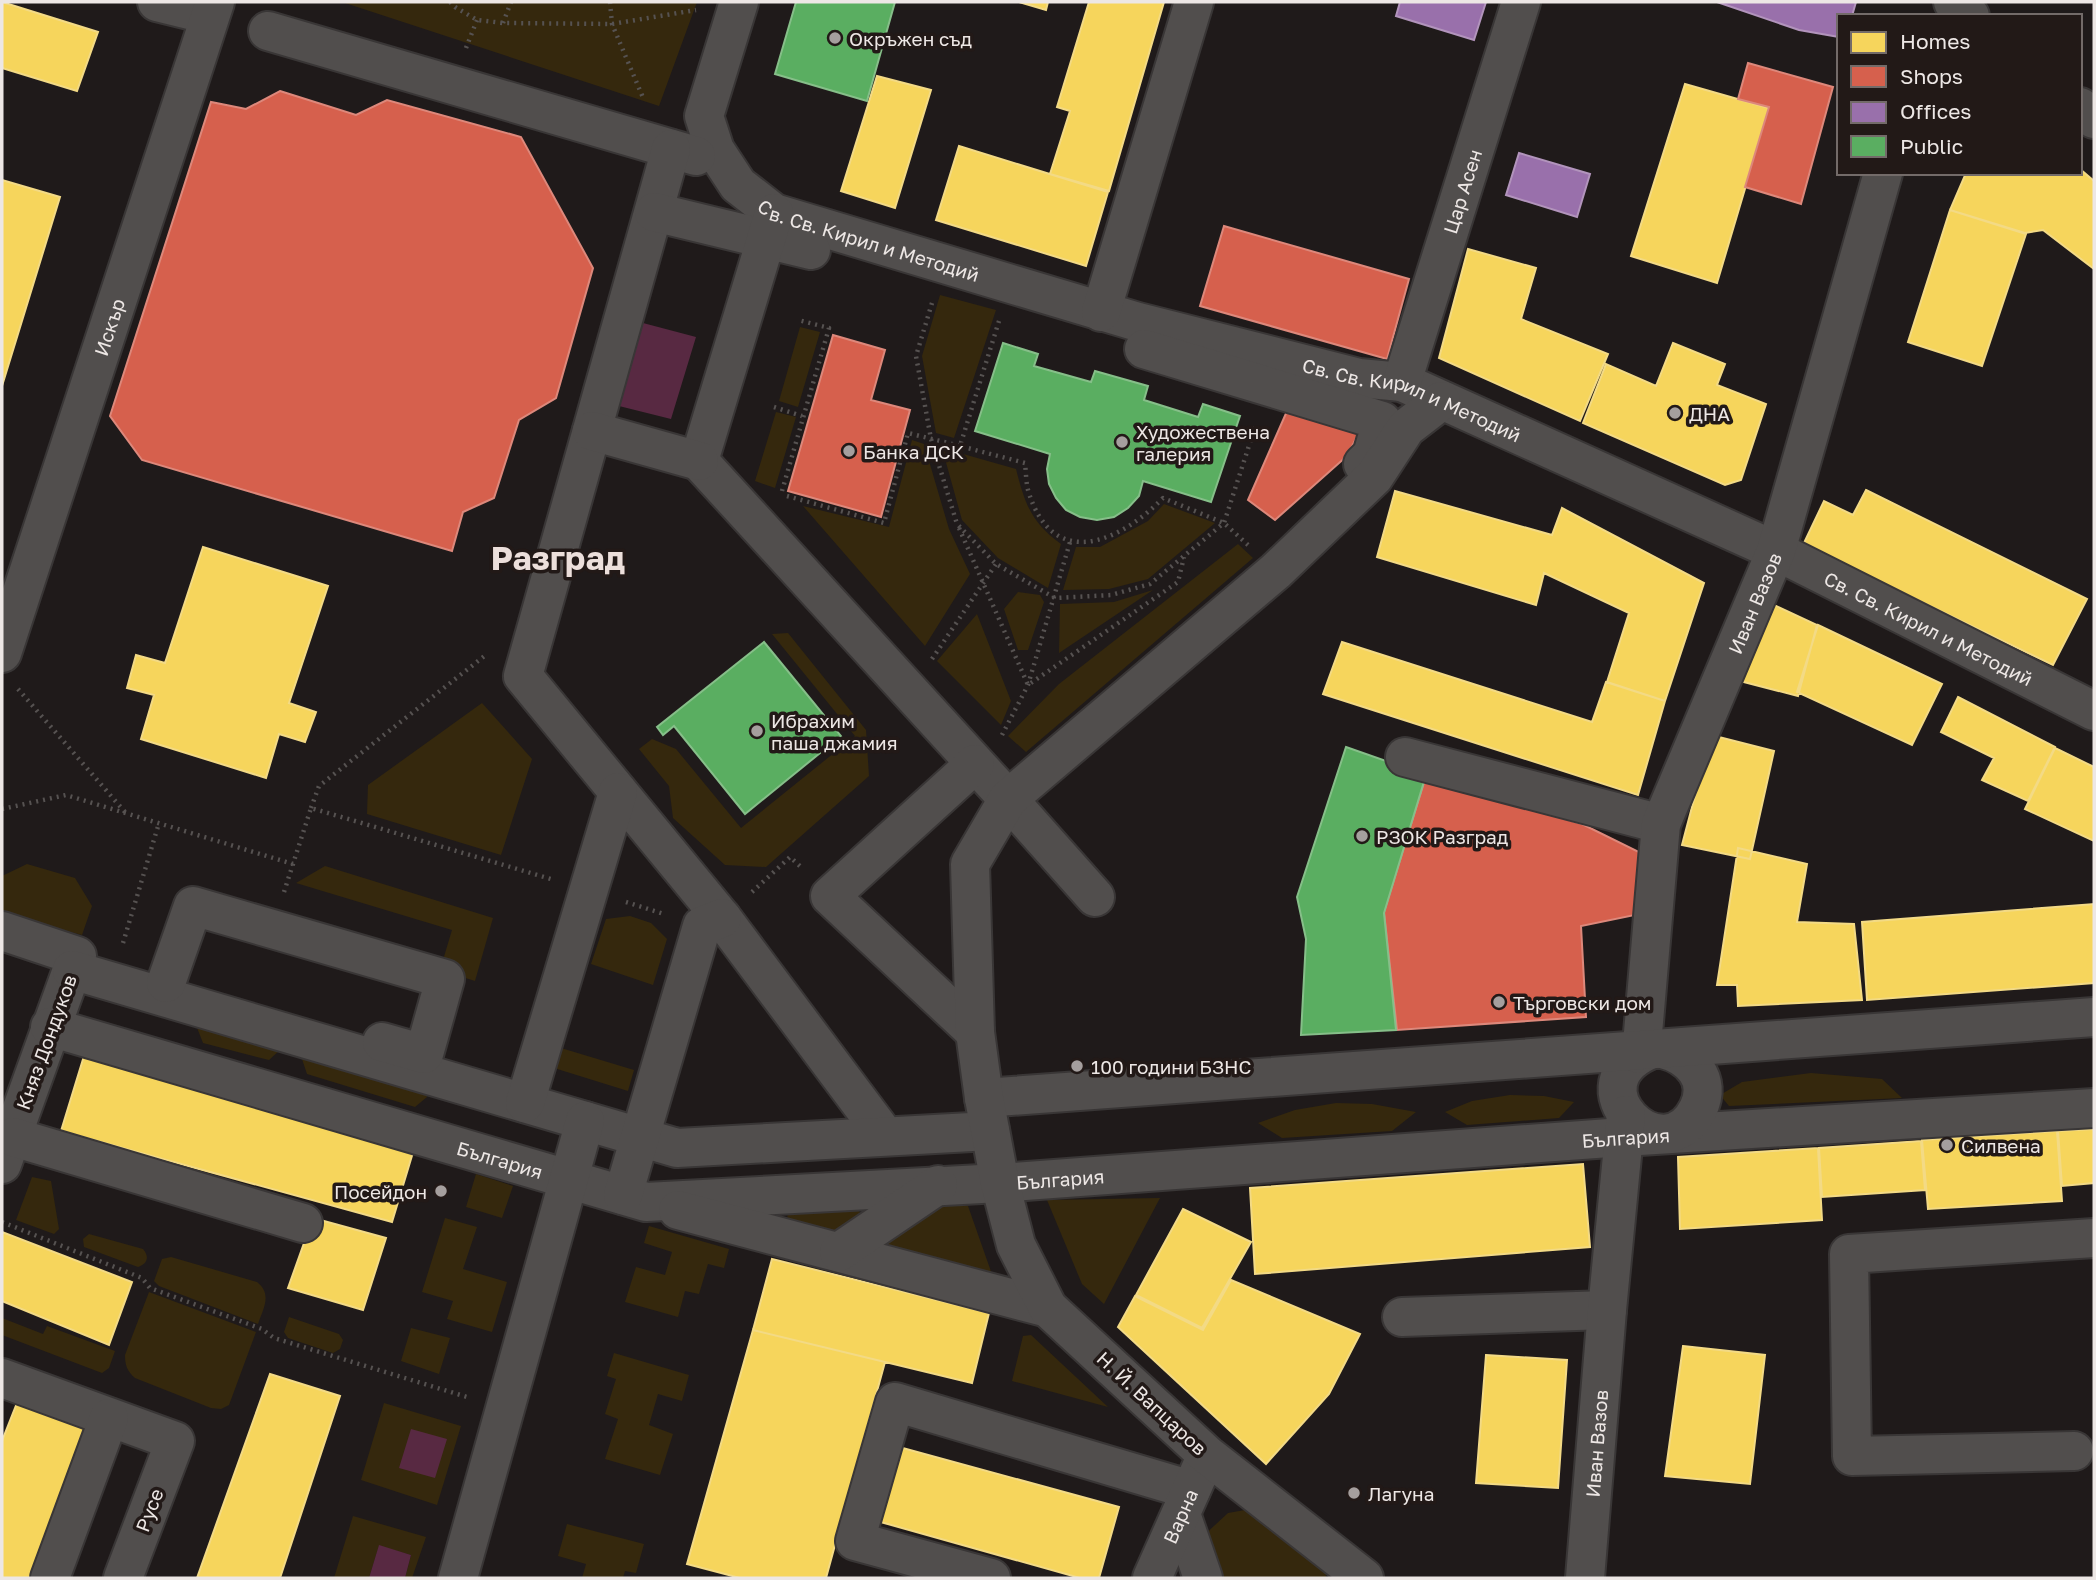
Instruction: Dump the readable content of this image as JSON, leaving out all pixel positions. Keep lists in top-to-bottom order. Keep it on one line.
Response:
{"streets":{"street":["Цар Асен","Св. Св. Кирил и Методий","Искър","Иван Вазов","Княз Дондуков","България","Н. Й. Вапцаров","Русе","Варна"]},"crossings":[["Цар Асен","Св. Св. Кирил и Методий"],["Св. Св. Кирил и Методий","Иван Вазов"],["Св. Св. Кирил и Методий","Н. Й. Вапцаров"],["Иван Вазов","България"],["Княз Дондуков","България"],["България","Н. Й. Вапцаров"],["Н. Й. Вапцаров","Варна"]],"districts":["Разград"],"places":["Окръжен съд","ДНА","Художествена галерия","Банка ДСК","Ибрахим паша джамия","РЗОК Разград","Търговски дом","100 години БЗНС","Силвена","Посейдон","Лагуна"],"legend":["Homes","Shops","Offices","Public"]}
